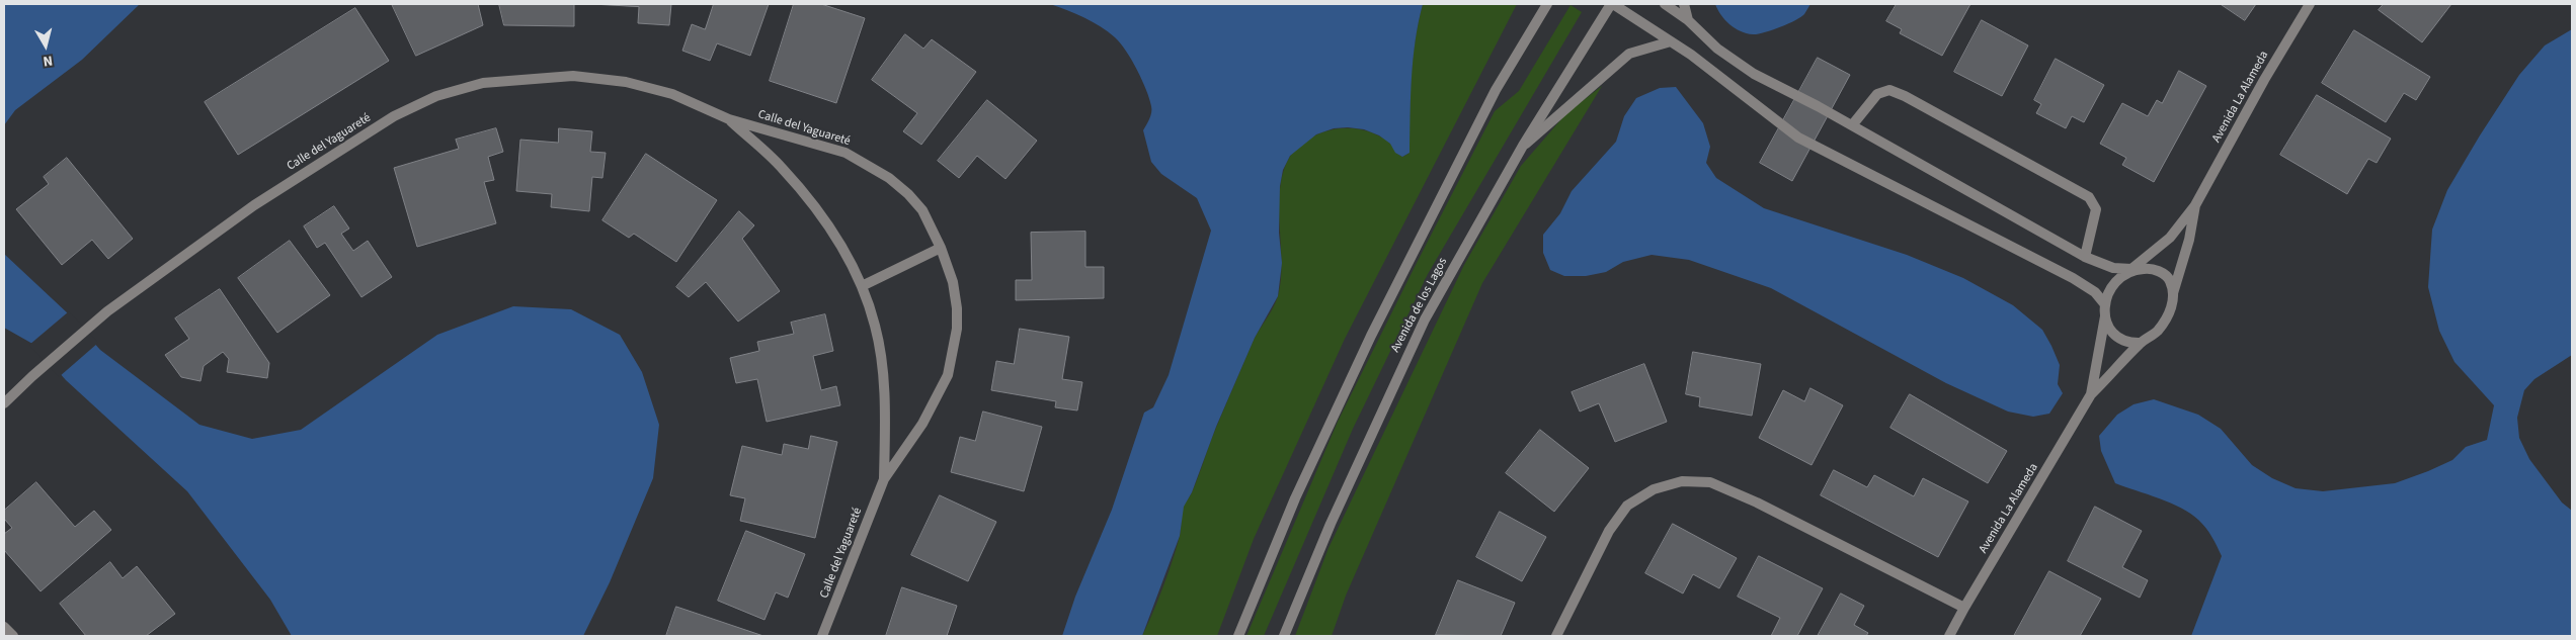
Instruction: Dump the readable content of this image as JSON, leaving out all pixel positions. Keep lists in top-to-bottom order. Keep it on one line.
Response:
{"streets":{"street":["Avenida La Alameda","Calle del Yaguareté","Avenida de los Lagos"]},"north":"bottom"}
